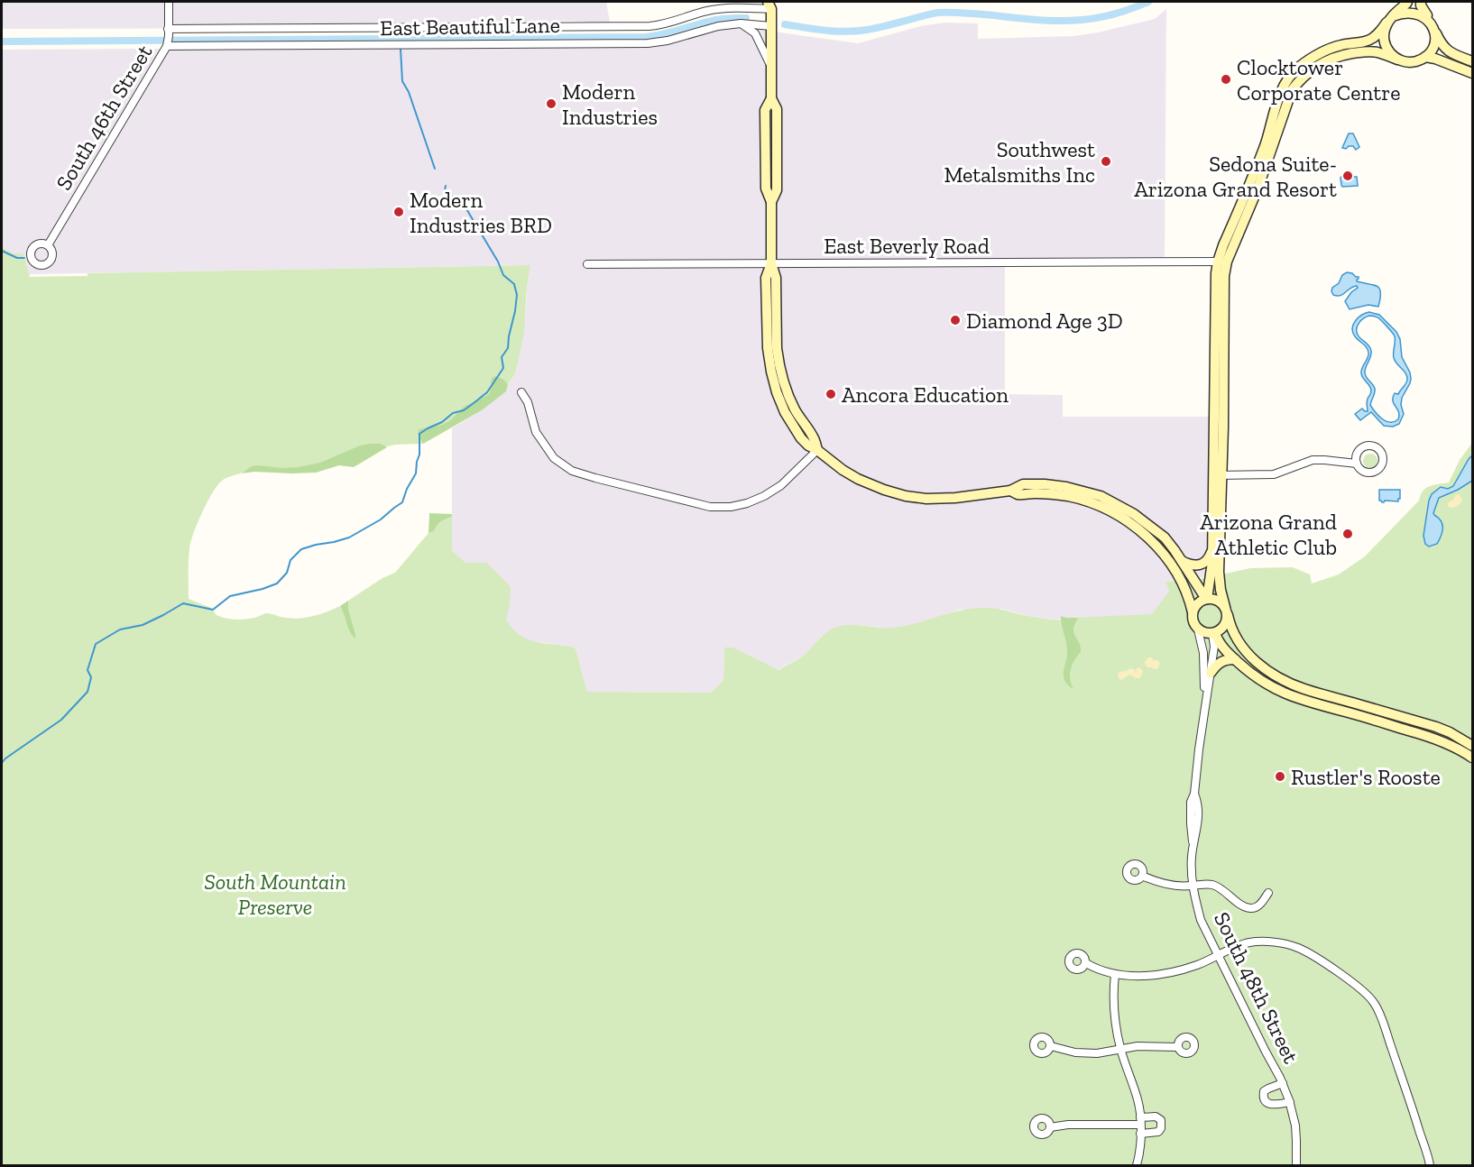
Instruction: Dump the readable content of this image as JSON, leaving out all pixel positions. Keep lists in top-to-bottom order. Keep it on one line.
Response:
{"streets":{"street":["East Beautiful Lane","South 46th Street","East Beverly Road","South 48th Street"]},"crossings":[["East Beautiful Lane","South 46th Street"]],"parks":["South Mountain Preserve"],"places":["Clocktower Corporate Centre","Modern Industries","Southwest Metalsmiths Inc","Sedona Suite- Arizona Grand Resort","Modern Industries BRD","Diamond Age 3D","Ancora Education","Arizona Grand Athletic Club","Rustler's Rooste"]}
